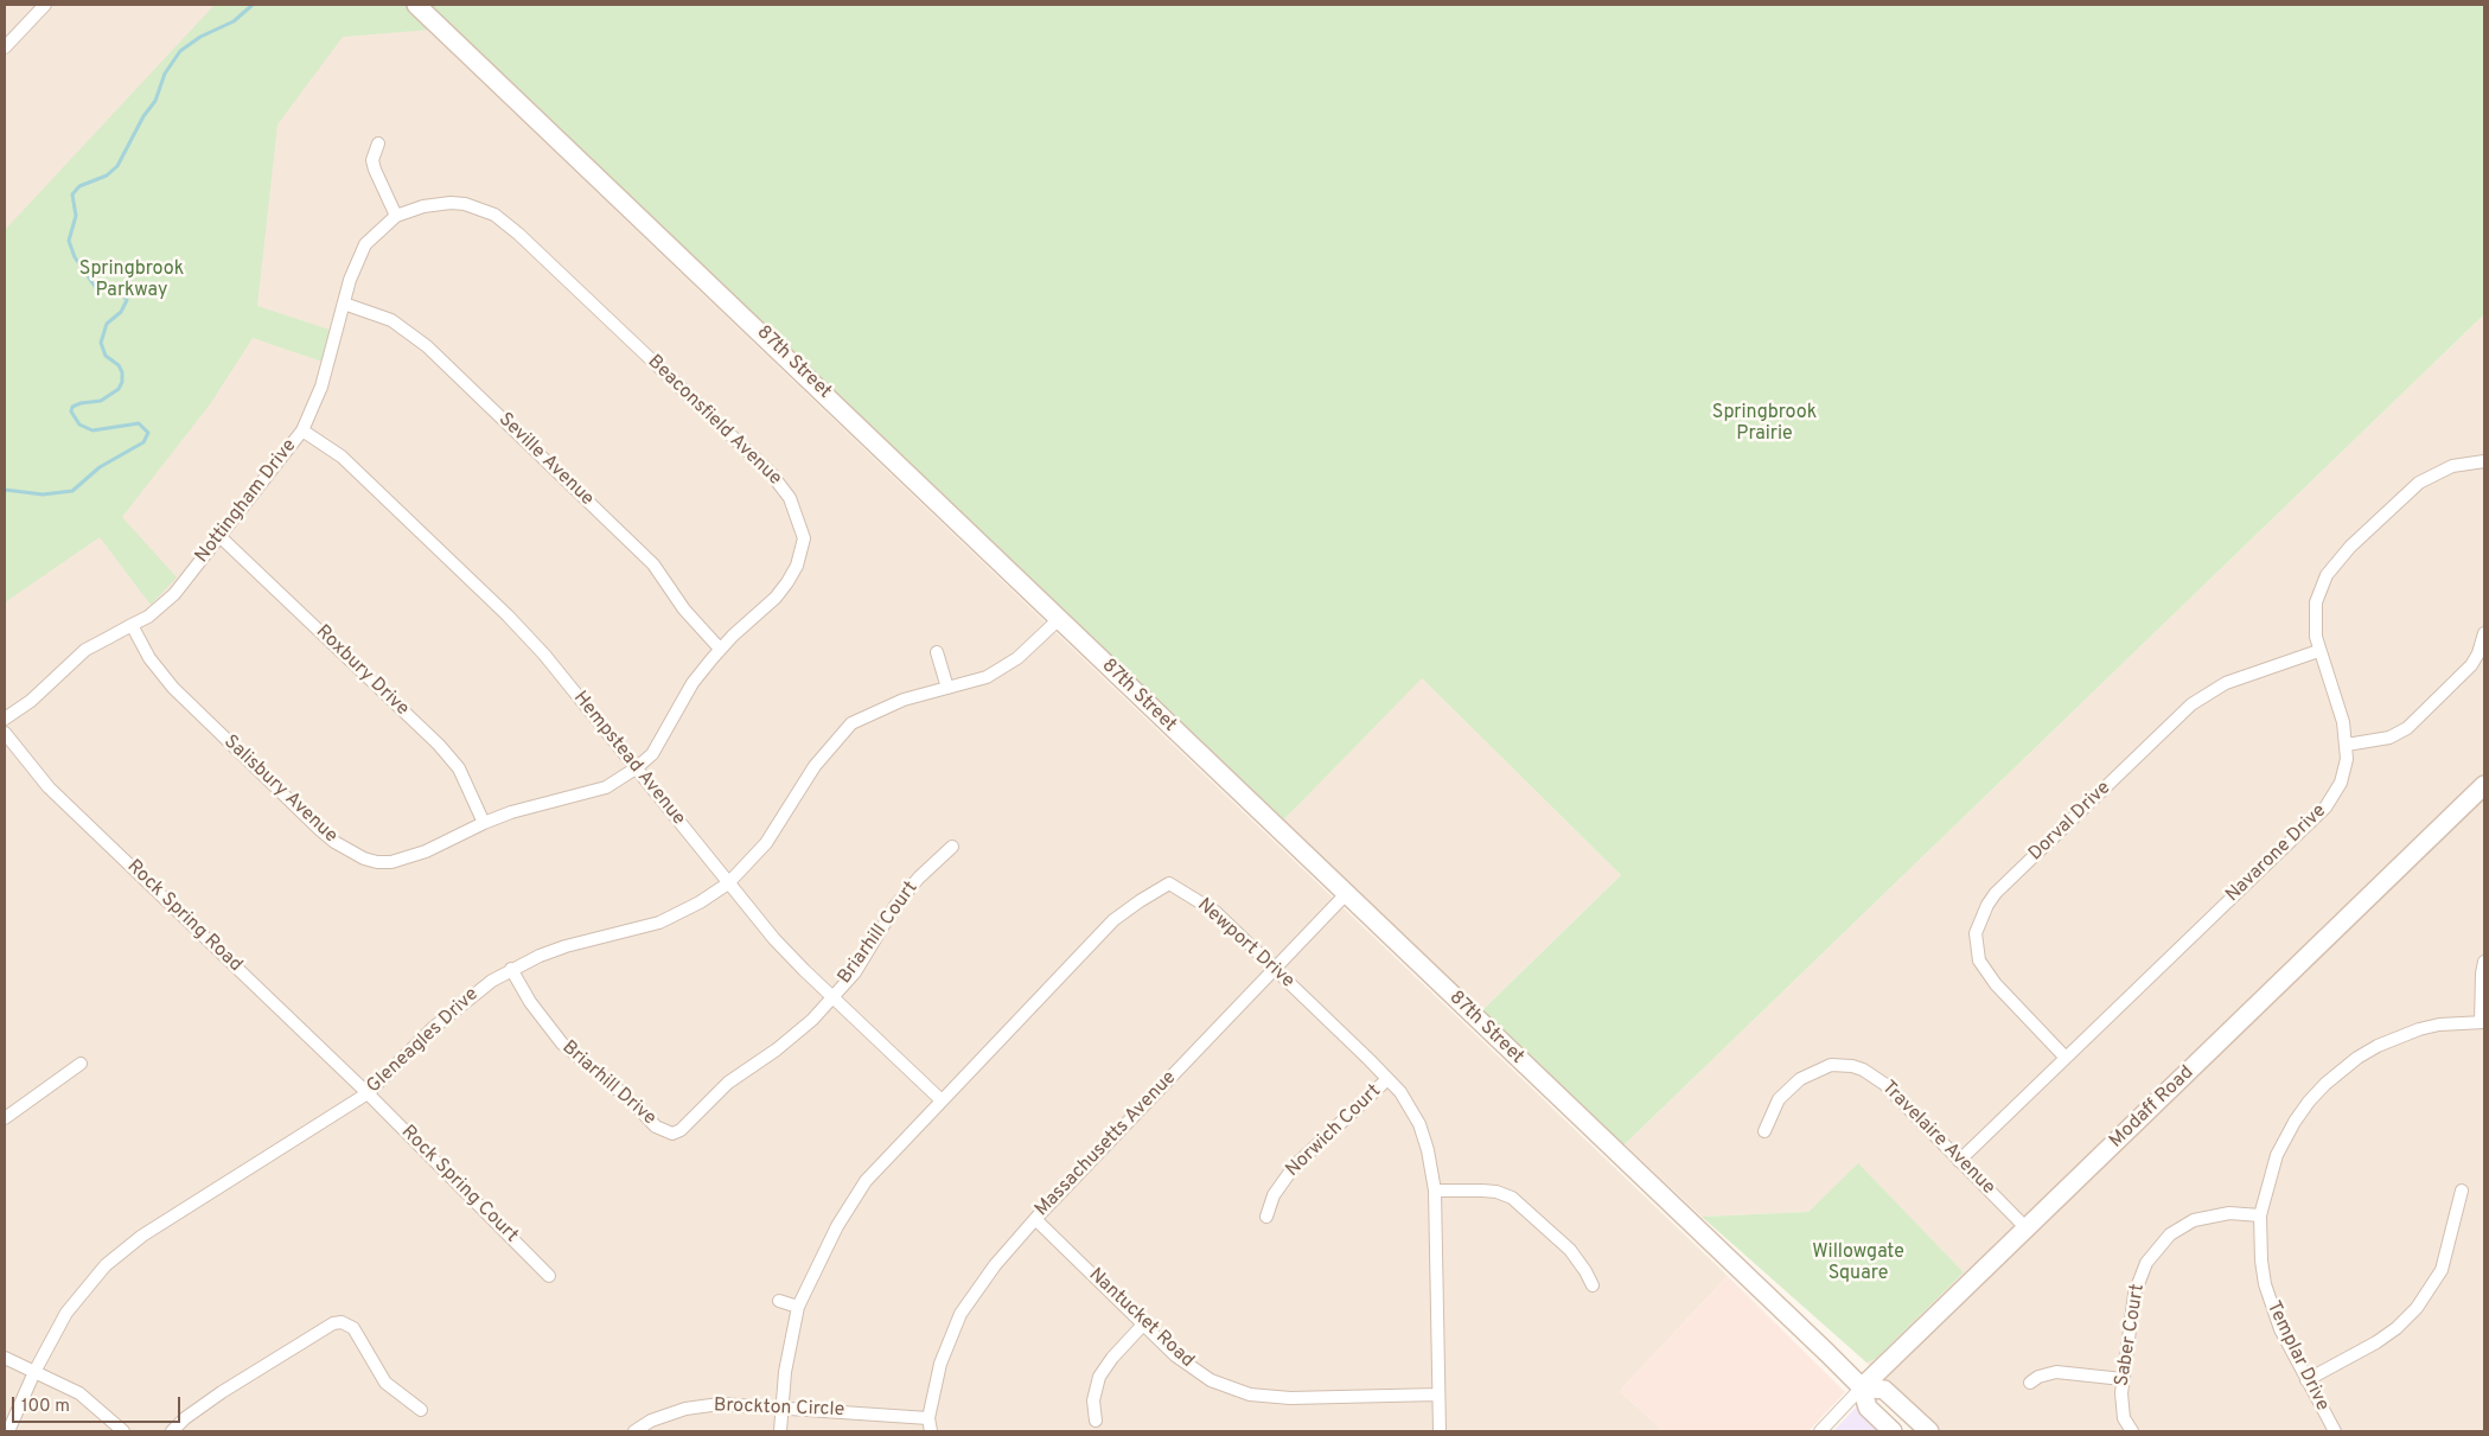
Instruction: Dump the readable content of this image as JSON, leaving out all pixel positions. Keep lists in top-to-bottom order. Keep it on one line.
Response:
{"streets":{"street":["87th Street","Beaconsfield Avenue","Seville Avenue","Nottingham Drive","Roxbury Drive","Hempstead Avenue","Salisbury Avenue","Dorval Drive","Navarone Drive","Rock Spring Road","Briarhill Court","Newport Drive","Gleneagles Drive","Briarhill Drive","Modaff Road","Norwich Court","Travelaire Avenue","Massachusetts Avenue","Rock Spring Court","Nantucket Road","Saber Court","Templar Drive","Brockton Circle"]},"crossings":[["87th Street","Gleneagles Drive"],["87th Street","Modaff Road"],["87th Street","Massachusetts Avenue"],["Beaconsfield Avenue","Seville Avenue"],["Beaconsfield Avenue","Nottingham Drive"],["Beaconsfield Avenue","Hempstead Avenue"],["Beaconsfield Avenue","Salisbury Avenue"],["Seville Avenue","Nottingham Drive"],["Nottingham Drive","Roxbury Drive"],["Nottingham Drive","Hempstead Avenue"],["Nottingham Drive","Salisbury Avenue"],["Roxbury Drive","Salisbury Avenue"],["Hempstead Avenue","Salisbury Avenue"],["Hempstead Avenue","Briarhill Court"],["Hempstead Avenue","Newport Drive"],["Hempstead Avenue","Gleneagles Drive"],["Hempstead Avenue","Briarhill Drive"],["Dorval Drive","Navarone Drive"],["Navarone Drive","Travelaire Avenue"],["Rock Spring Road","Gleneagles Drive"],["Rock Spring Road","Rock Spring Court"],["Briarhill Court","Briarhill Drive"],["Newport Drive","Norwich Court"],["Newport Drive","Massachusetts Avenue"],["Newport Drive","Nantucket Road"],["Newport Drive","Brockton Circle"],["Gleneagles Drive","Briarhill Drive"],["Gleneagles Drive","Rock Spring Court"],["Modaff Road","Travelaire Avenue"],["Massachusetts Avenue","Nantucket Road"],["Massachusetts Avenue","Brockton Circle"],["Saber Court","Templar Drive"]],"parks":["Springbrook Parkway","Springbrook Prairie","Willowgate Square"],"scale_bar":"100 m"}
